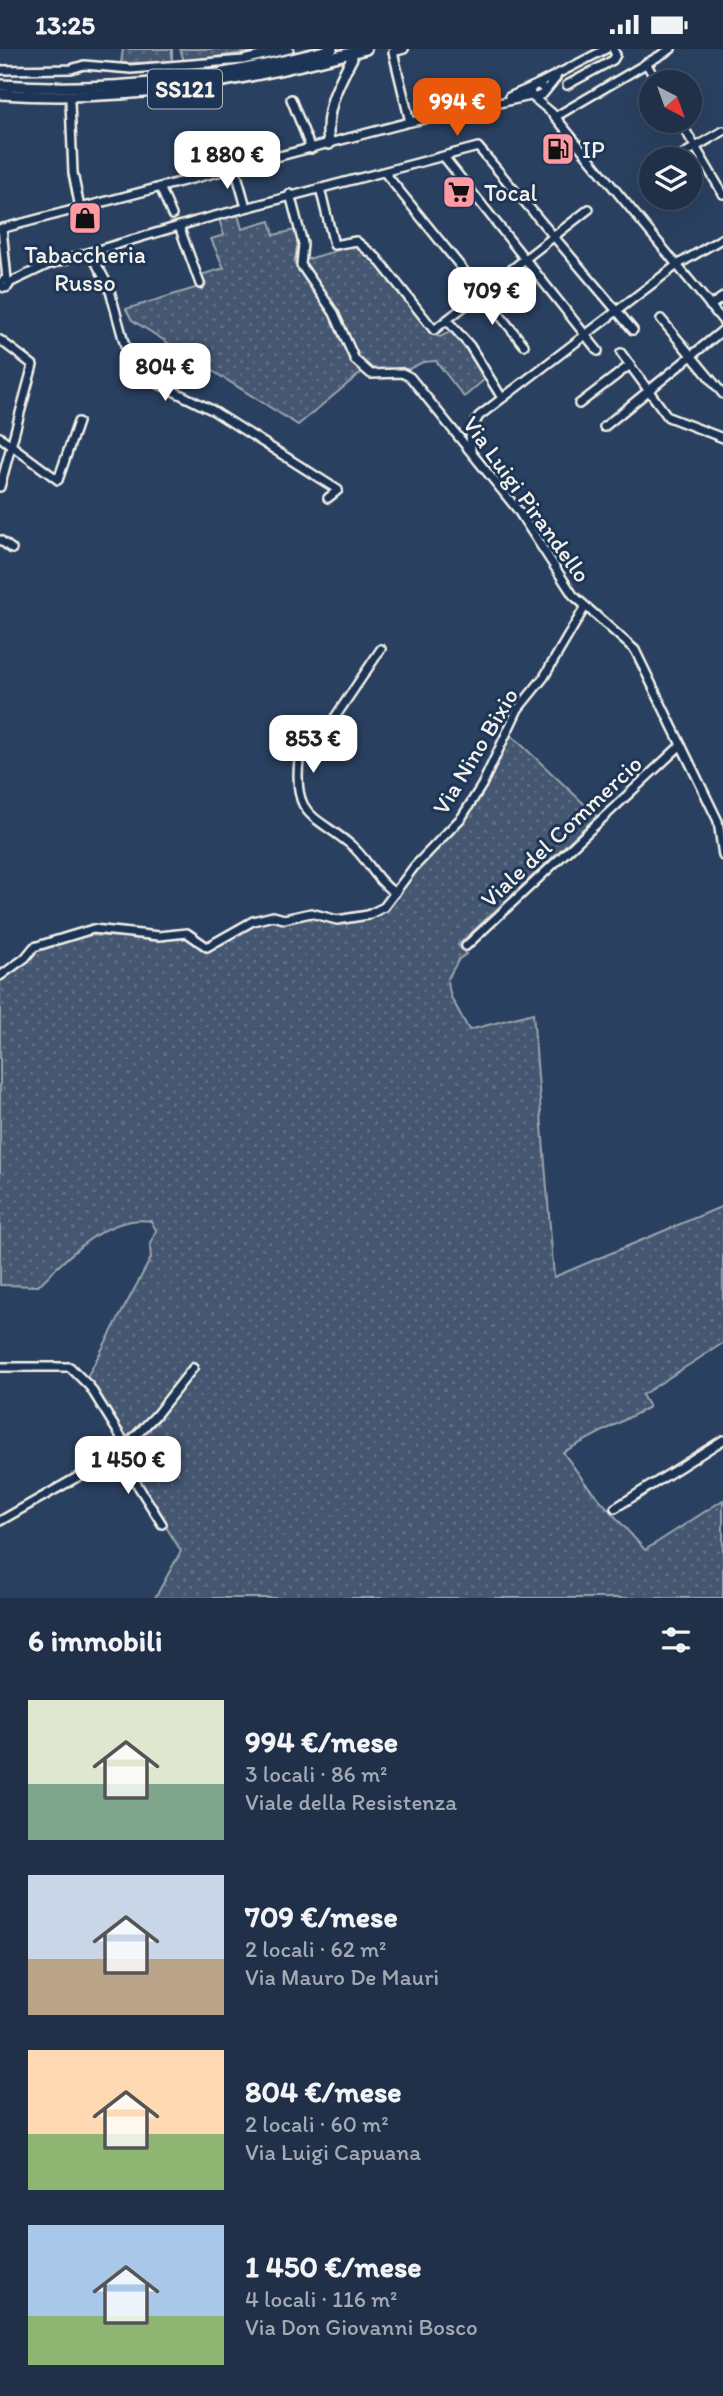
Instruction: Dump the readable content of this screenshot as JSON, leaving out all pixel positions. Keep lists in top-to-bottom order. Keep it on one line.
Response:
{"streets":{"main road":["SS121"],"street":["Via Luigi Pirandello","Via Nino Bixio","Viale del Commercio"]},"crossings":[["Via Luigi Pirandello","Via Nino Bixio"],["Via Luigi Pirandello","Viale del Commercio"]],"places":{"fuel station":["IP"],"supermarket":["Tocal"],"shop":["Tabaccheria Russo"]},"north":"bottom right","page":{"status":"13:25","price":["994 €","1 880 €","709 €","804 €","853 €","1 450 €"],"heading":"6 immobili","list":[{"name":"994 €/mese","note":"3 locali · 86 m² · Viale della Resistenza"},{"name":"709 €/mese","note":"2 locali · 62 m² · Via Mauro De Mauri"},{"name":"804 €/mese","note":"2 locali · 60 m² · Via Luigi Capuana"},{"name":"1 450 €/mese","note":"4 locali · 116 m² · Via Don Giovanni Bosco"}]}}
